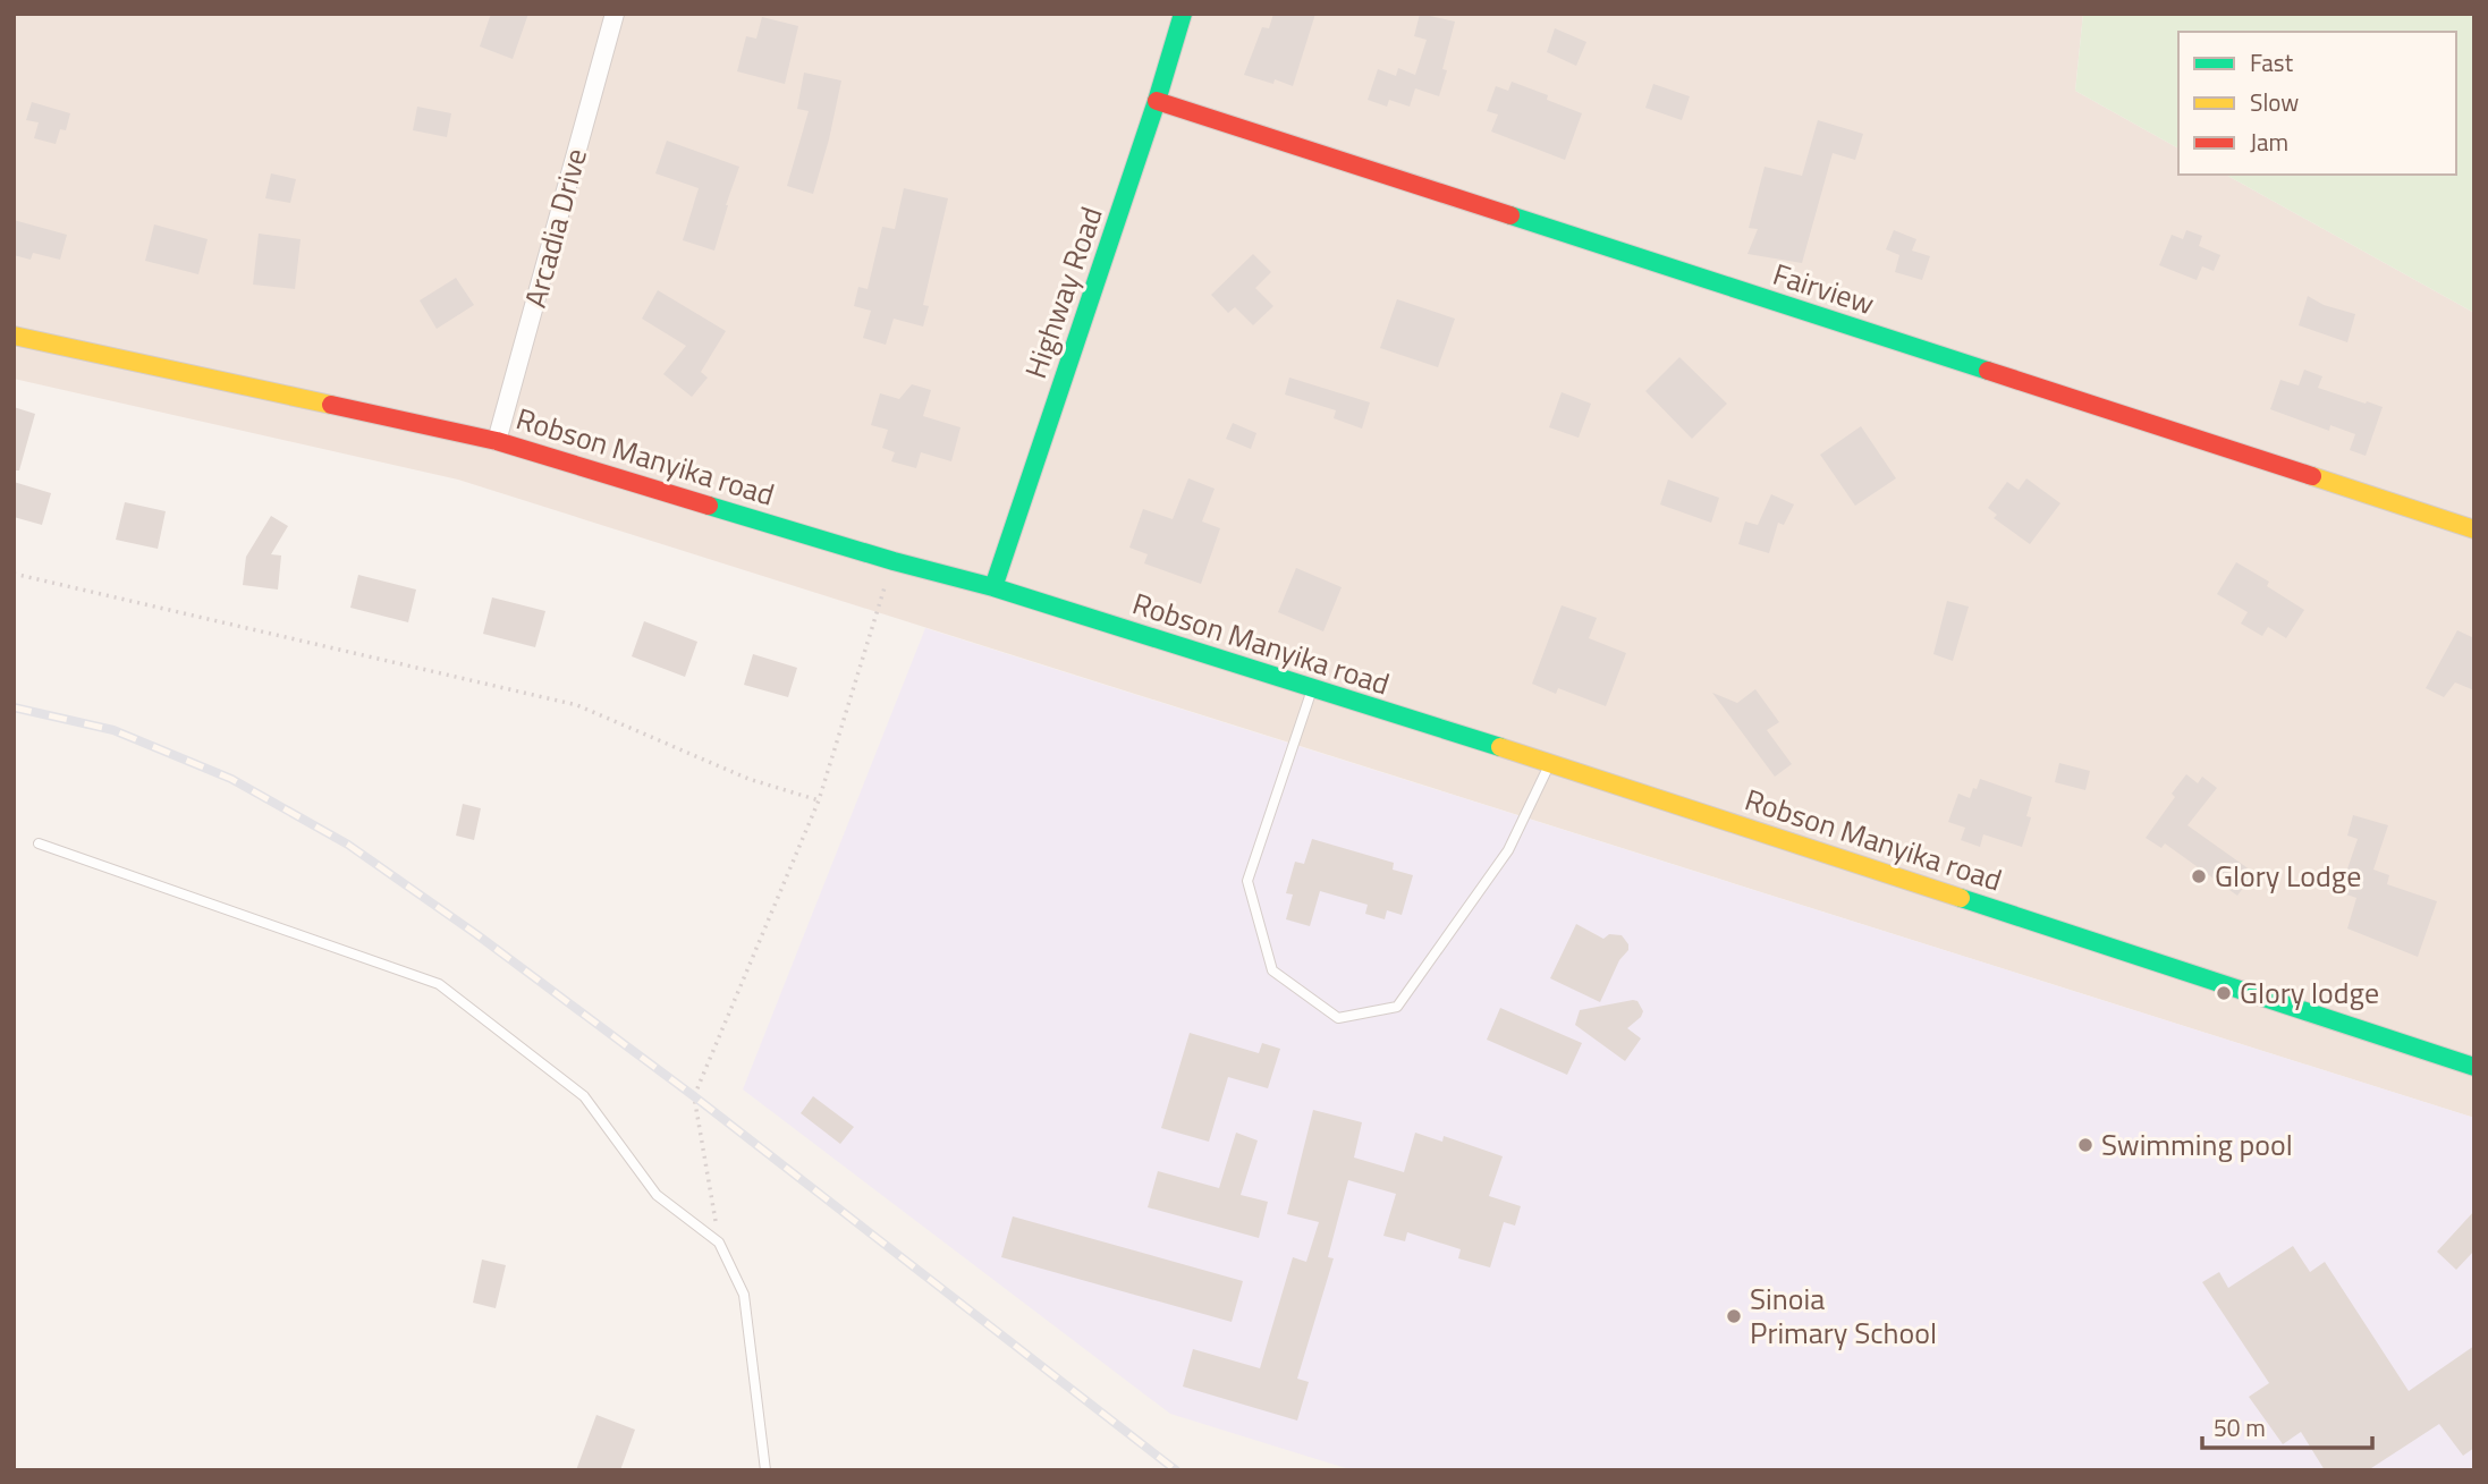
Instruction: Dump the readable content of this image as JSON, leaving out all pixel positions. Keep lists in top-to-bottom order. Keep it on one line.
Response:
{"streets":{"street":["Arcadia Drive","Fairview","Highway Road","Robson Manyika road"]},"crossings":[["Arcadia Drive","Robson Manyika road"],["Fairview","Highway Road"],["Highway Road","Robson Manyika road"]],"places":["Glory Lodge","Glory lodge","Swimming pool","Sinoia Primary School"],"legend":["Fast","Slow","Jam"],"scale_bar":"50 m"}
